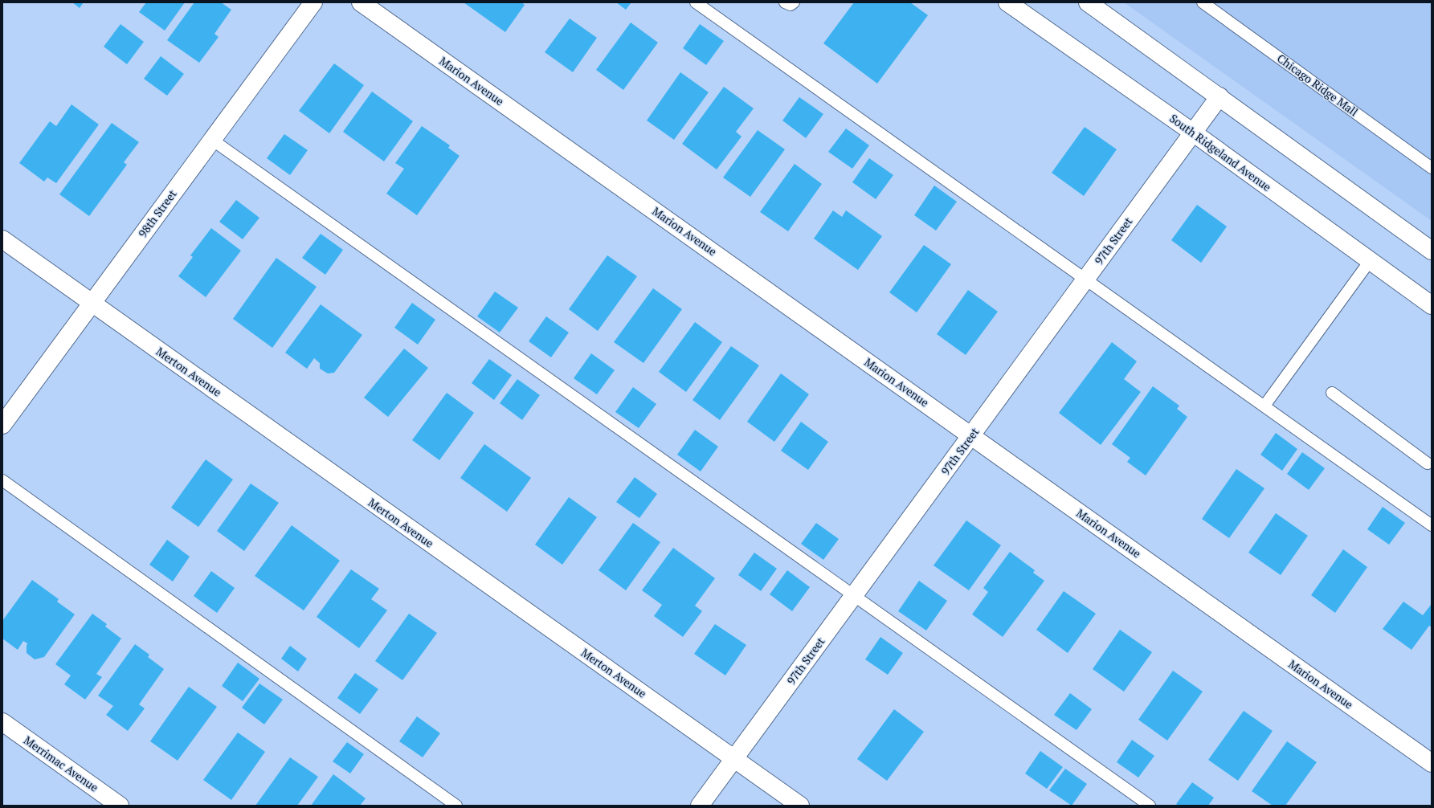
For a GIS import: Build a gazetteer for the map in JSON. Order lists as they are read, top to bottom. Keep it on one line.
{"streets":{"street":["Marion Avenue","South Ridgeland Avenue","98th Street","97th Street","Merton Avenue","Merrimac Avenue"],"lane":["Chicago Ridge Mall"]},"crossings":[["Marion Avenue","97th Street"],["South Ridgeland Avenue","97th Street"],["98th Street","Merton Avenue"],["97th Street","Merton Avenue"]]}
